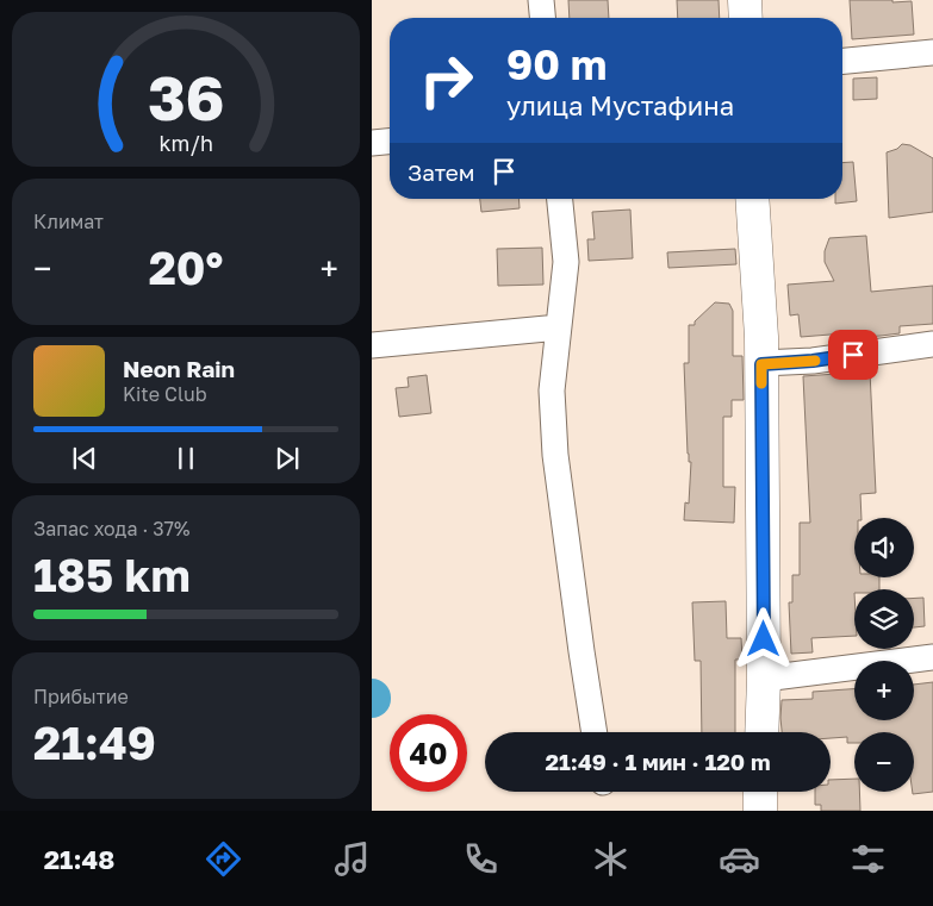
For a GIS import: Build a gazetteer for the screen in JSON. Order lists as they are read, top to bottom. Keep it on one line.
{"page":{"turn":["90 m","улица Мустафина"],"then":"Затем","tile":["Климат",["Запас хода · 37%","185 km"],["Прибытие","21:49"]],"heat":["−","20°","+"],"song":["Neon Rain","Kite Club"],"map_buttons":["+","−"],"limit":"40","trip":"21:49 · 1 мин · 120 m","tabs":"21:48","gauge":["36","km/h"]}}
